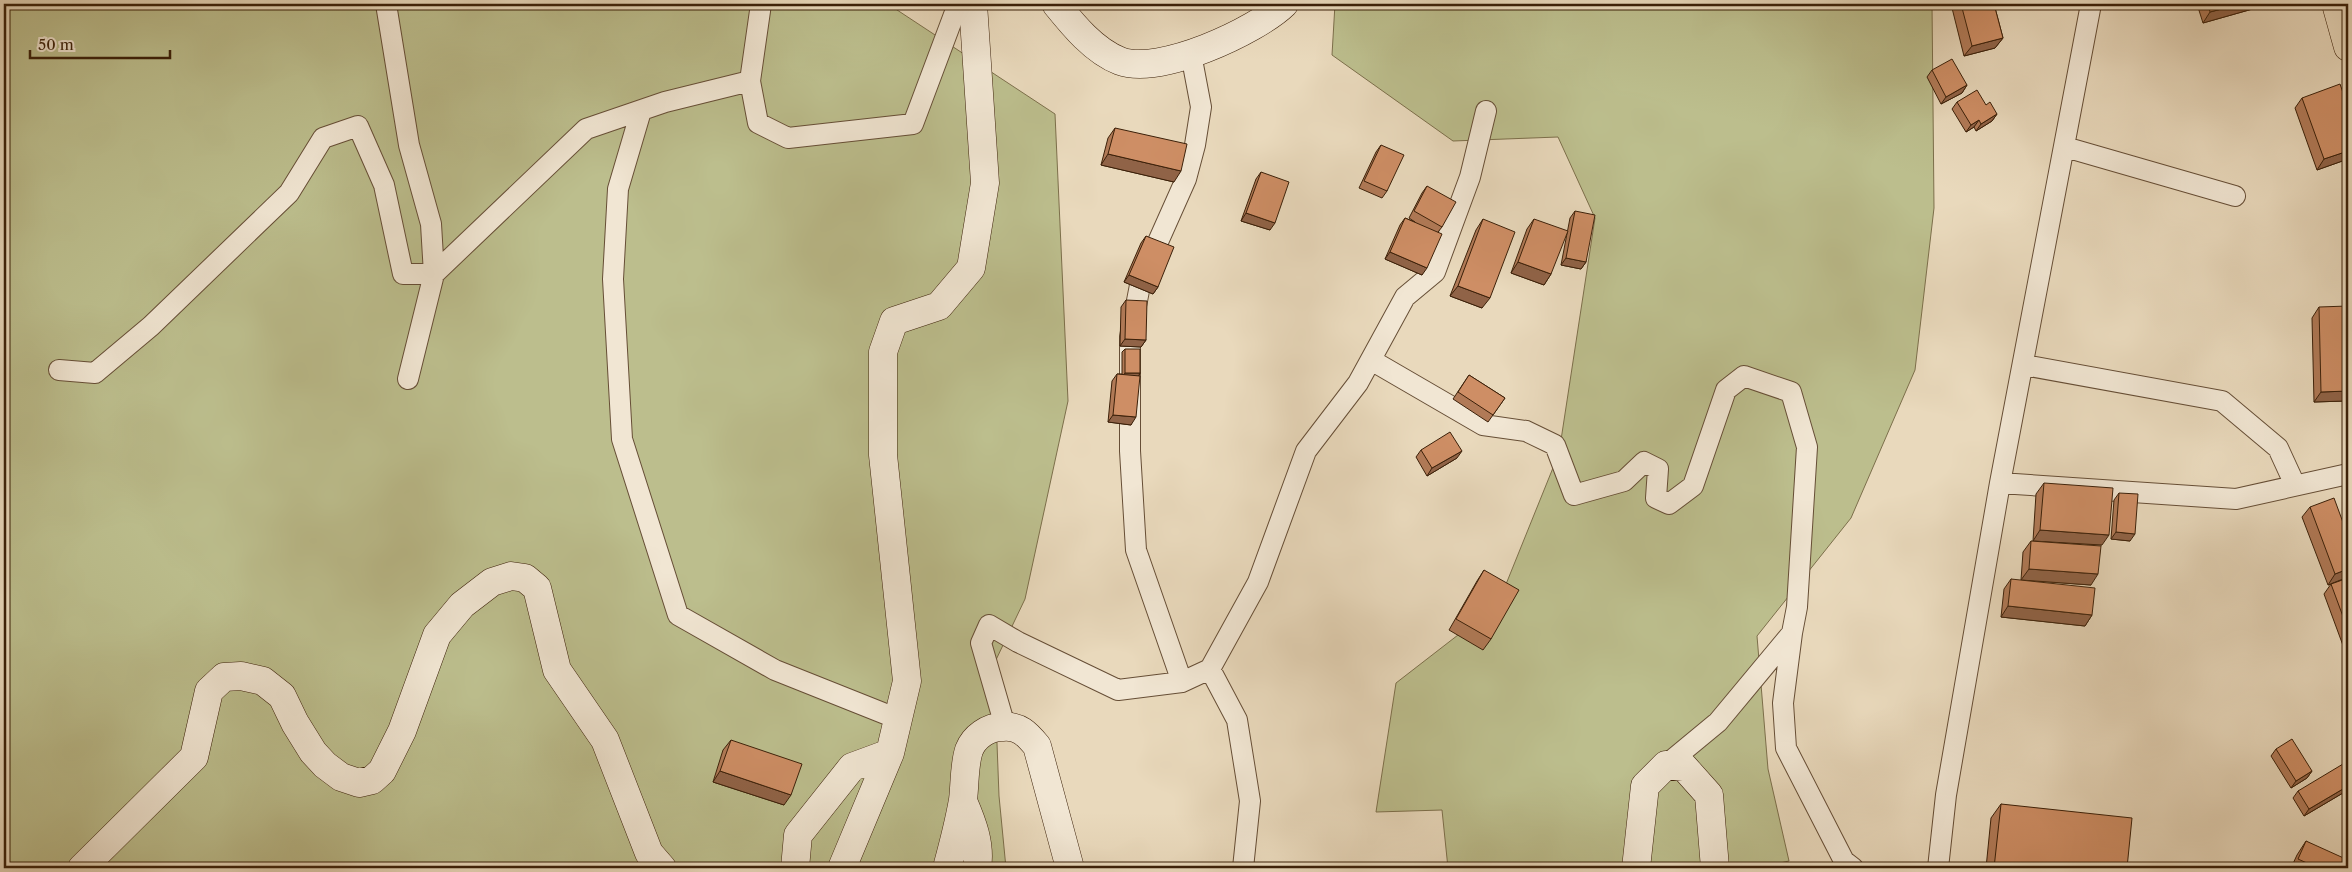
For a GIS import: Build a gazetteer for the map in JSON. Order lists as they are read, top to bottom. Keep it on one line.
{"scale_bar":"50 m"}
